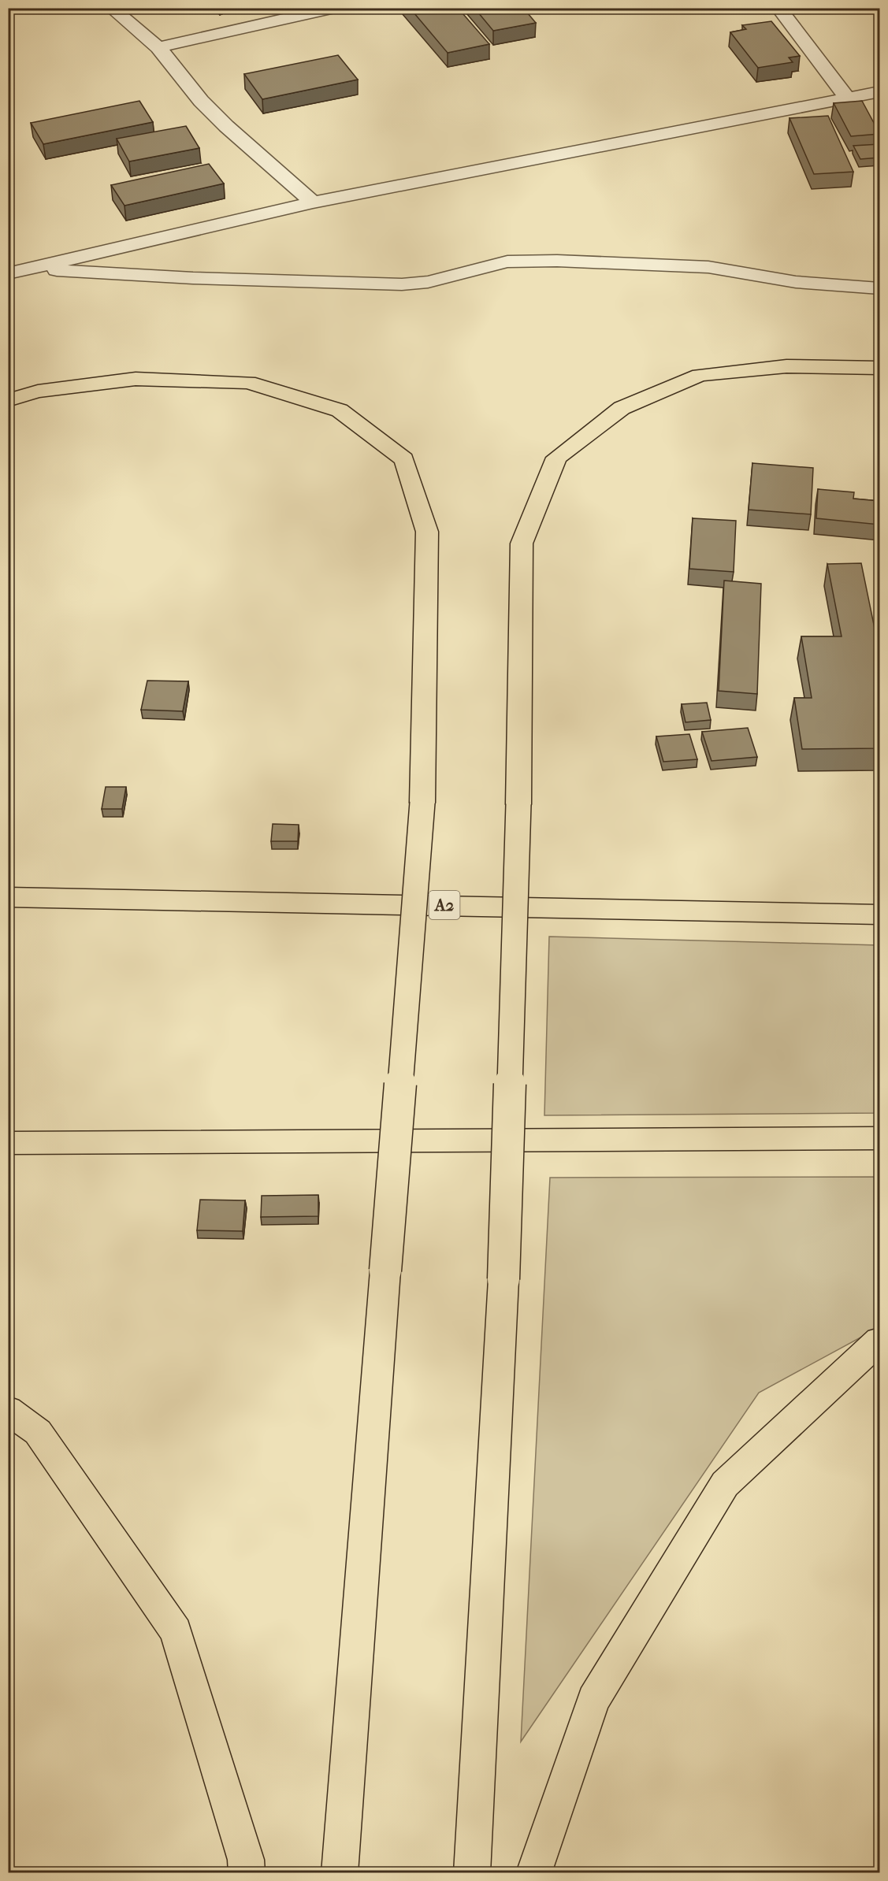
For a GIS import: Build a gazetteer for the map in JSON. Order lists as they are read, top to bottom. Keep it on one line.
{"streets":{"highway":["A2"]}}
